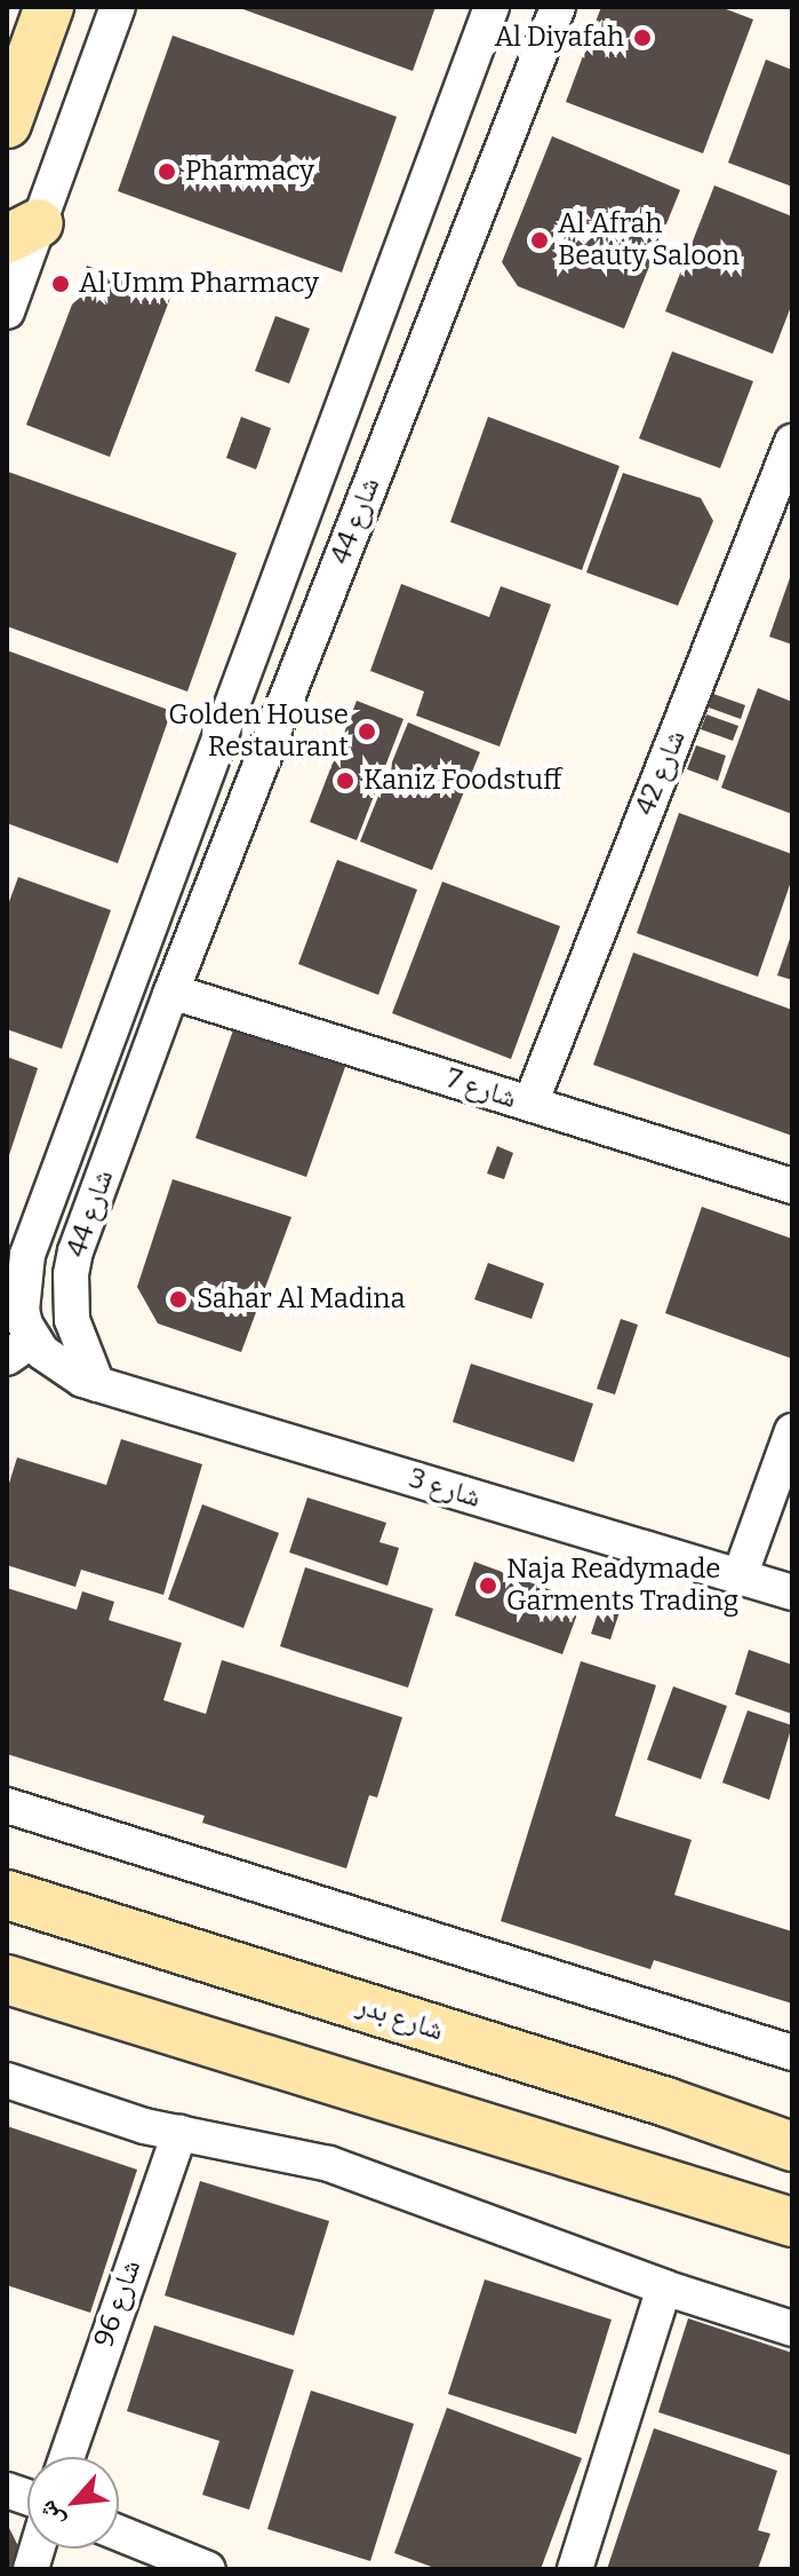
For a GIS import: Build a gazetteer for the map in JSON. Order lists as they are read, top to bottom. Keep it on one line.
{"streets":{"main road":["شارع بدر"],"street":["شارع 44","شارع 42","شارع 7","شارع 3","شارع 96"]},"crossings":[["شارع 44","شارع 7"],["شارع 44","شارع 3"],["شارع 42","شارع 7"]],"places":["Al Diyafah","Pharmacy","Al Afrah Beauty Saloon","Al Umm Pharmacy","Golden House Restaurant","Kaniz Foodstuff","Sahar Al Madina","Naja Readymade Garments Trading"],"north":"bottom left"}
